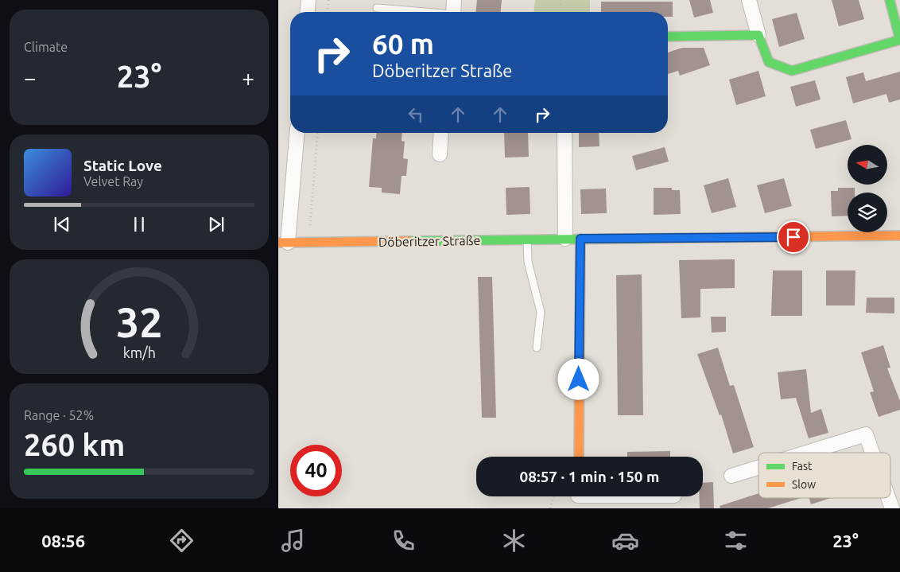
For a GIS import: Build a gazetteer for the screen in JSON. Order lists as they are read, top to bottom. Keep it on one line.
{"streets":{"street":["Döberitzer Straße"]},"legend":["Fast","Slow"],"north":"left","page":{"tile":["Climate",["Range · 52%","260 km"]],"turn":["60 m","Döberitzer Straße"],"heat":["−","23°","+"],"song":["Static Love","Velvet Ray"],"limit":"40","trip":"08:57 · 1 min · 150 m","tabs":["08:56","23°"],"gauge":["32","km/h"]}}
